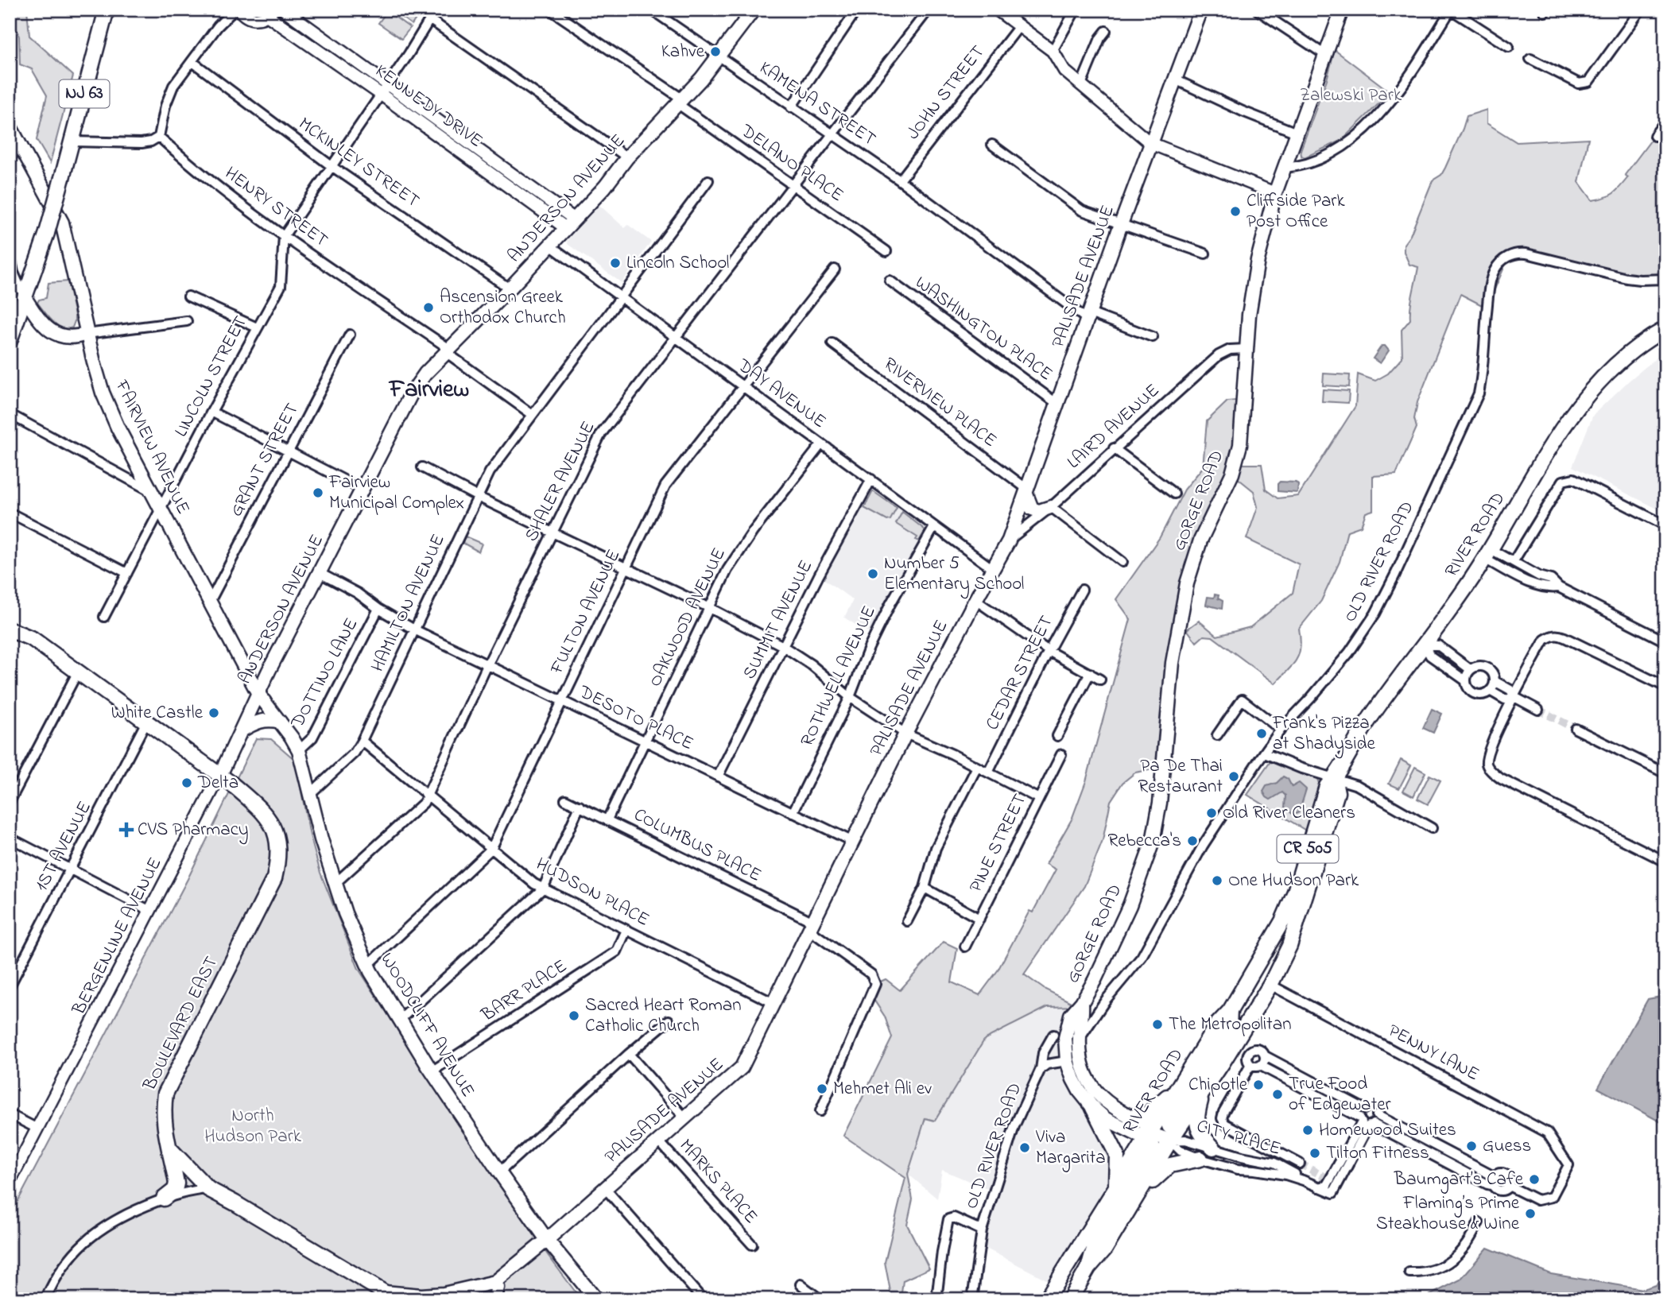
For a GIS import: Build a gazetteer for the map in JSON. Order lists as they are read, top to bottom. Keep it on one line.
{"streets":{"main road":["NJ 63","ANDERSON AVENUE","PALISADE AVENUE","FAIRVIEW AVENUE","GORGE ROAD","RIVER ROAD","CR 505","BERGENLINE AVENUE","BOULEVARD EAST","WOODCLIFF AVENUE"],"street":["JOHN STREET","KAMENA STREET","KENNEDY DRIVE","MCKINLEY STREET","DELANO PLACE","HENRY STREET","WASHINGTON PLACE","LINCOLN STREET","DAY AVENUE","RIVERVIEW PLACE","LAIRD AVENUE","GRANT STREET","SHALER AVENUE","OLD RIVER ROAD","HAMILTON AVENUE","FULTON AVENUE","OAKWOOD AVENUE","SUMMIT AVENUE","DOTTINO LANE","CEDAR STREET","ROTHWELL AVENUE","DESOTO PLACE","PINE STREET","COLUMBUS PLACE","1ST AVENUE","HUDSON PLACE","BARR PLACE","PENNY LANE","CITY PLACE","MARKS PLACE"]},"crossings":[["JOHN STREET","KAMENA STREET"],["KAMENA STREET","ANDERSON AVENUE"],["KAMENA STREET","PALISADE AVENUE"],["KAMENA STREET","SHALER AVENUE"],["KENNEDY DRIVE","ANDERSON AVENUE"],["MCKINLEY STREET","ANDERSON AVENUE"],["DELANO PLACE","ANDERSON AVENUE"],["DELANO PLACE","SHALER AVENUE"],["ANDERSON AVENUE","HENRY STREET"],["ANDERSON AVENUE","DAY AVENUE"],["ANDERSON AVENUE","FAIRVIEW AVENUE"],["ANDERSON AVENUE","DESOTO PLACE"],["ANDERSON AVENUE","BERGENLINE AVENUE"],["HENRY STREET","LINCOLN STREET"],["HENRY STREET","HAMILTON AVENUE"],["PALISADE AVENUE","WASHINGTON PLACE"],["PALISADE AVENUE","DAY AVENUE"],["PALISADE AVENUE","RIVERVIEW PLACE"],["PALISADE AVENUE","LAIRD AVENUE"],["PALISADE AVENUE","DESOTO PLACE"],["PALISADE AVENUE","COLUMBUS PLACE"],["PALISADE AVENUE","HUDSON PLACE"],["PALISADE AVENUE","WOODCLIFF AVENUE"],["PALISADE AVENUE","MARKS PLACE"],["LINCOLN STREET","FAIRVIEW AVENUE"],["DAY AVENUE","SHALER AVENUE"],["DAY AVENUE","HAMILTON AVENUE"],["DAY AVENUE","FULTON AVENUE"],["DAY AVENUE","OAKWOOD AVENUE"],["DAY AVENUE","SUMMIT AVENUE"],["DAY AVENUE","ROTHWELL AVENUE"],["LAIRD AVENUE","GORGE ROAD"],["FAIRVIEW AVENUE","GRANT STREET"],["FAIRVIEW AVENUE","BERGENLINE AVENUE"],["FAIRVIEW AVENUE","WOODCLIFF AVENUE"],["SHALER AVENUE","DESOTO PLACE"],["SHALER AVENUE","HUDSON PLACE"],["SHALER AVENUE","WOODCLIFF AVENUE"],["GORGE ROAD","RIVER ROAD"],["GORGE ROAD","OLD RIVER ROAD"],["GORGE ROAD","CITY PLACE"],["RIVER ROAD","PENNY LANE"],["RIVER ROAD","CITY PLACE"],["HAMILTON AVENUE","DESOTO PLACE"],["HAMILTON AVENUE","HUDSON PLACE"],["HAMILTON AVENUE","WOODCLIFF AVENUE"],["FULTON AVENUE","DESOTO PLACE"],["FULTON AVENUE","HUDSON PLACE"],["FULTON AVENUE","WOODCLIFF AVENUE"],["OAKWOOD AVENUE","DESOTO PLACE"],["OAKWOOD AVENUE","COLUMBUS PLACE"],["SUMMIT AVENUE","DESOTO PLACE"],["DOTTINO LANE","DESOTO PLACE"],["DOTTINO LANE","WOODCLIFF AVENUE"],["ROTHWELL AVENUE","DESOTO PLACE"],["1ST AVENUE","BOULEVARD EAST"],["HUDSON PLACE","BARR PLACE"],["BERGENLINE AVENUE","BOULEVARD EAST"],["BARR PLACE","WOODCLIFF AVENUE"]],"districts":["Fairview"],"parks":["Zalewski Park","North Hudson Park"],"places":{"other":["Kahve","Cliffside Park Post Office","Lincoln School","Ascension Greek Orthodox Church","Fairview Municipal Complex","Number 5 Elementary School","White Castle","Frank's Pizza at Shadyside","Pa De Thai Restaurant","Delta","Old River Cleaners","Rebecca's","One Hudson Park","Sacred Heart Roman Catholic Church","The Metropolitan","Chipotle","Mehmet Ali ev","True Food of Edgewater","Homewood Suites","Guess","Viva Margarita","Tilton Fitness","Baumgart’s Cafe","Flaming’s Prime Steakhouse & Wine"],"health":["CVS Pharmacy"]}}
